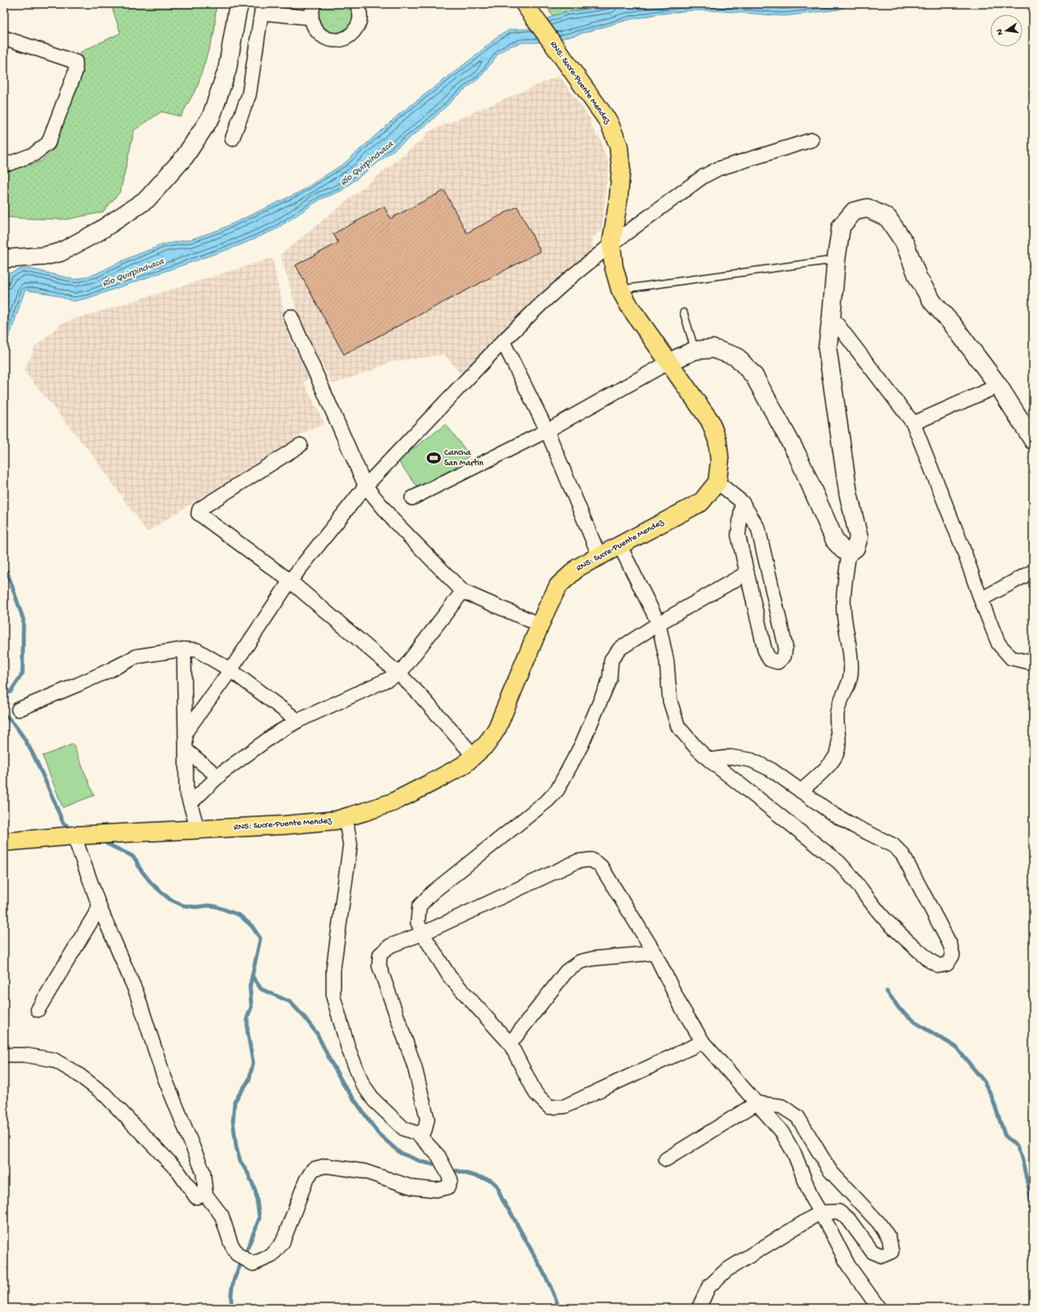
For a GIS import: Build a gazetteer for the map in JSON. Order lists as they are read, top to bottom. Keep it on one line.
{"streets":{"highway":["RN5: Sucre-Puente Mendez"]},"water":["Río Quirpinchaca"],"places":{"sports":["Cancha San Martin"]},"north":"left"}
